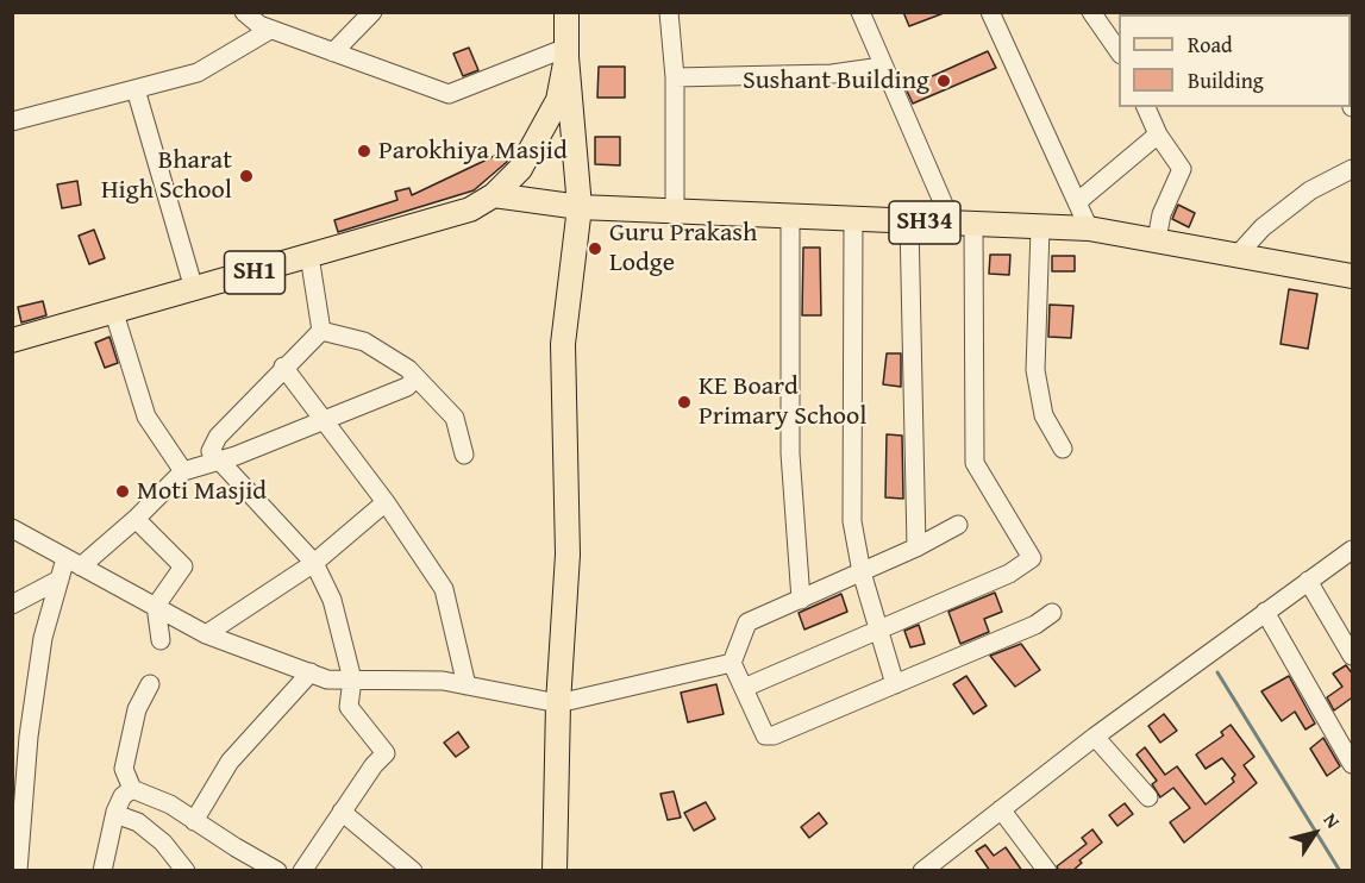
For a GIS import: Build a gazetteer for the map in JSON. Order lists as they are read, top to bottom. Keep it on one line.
{"streets":{"main road":["SH34","SH1"]},"crossings":[["SH34","SH1"]],"places":["Sushant Building","Parokhiya Masjid","Bharat High School","Guru Prakash Lodge","KE Board Primary School","Moti Masjid"],"legend":["Road","Building"],"north":"top right"}
